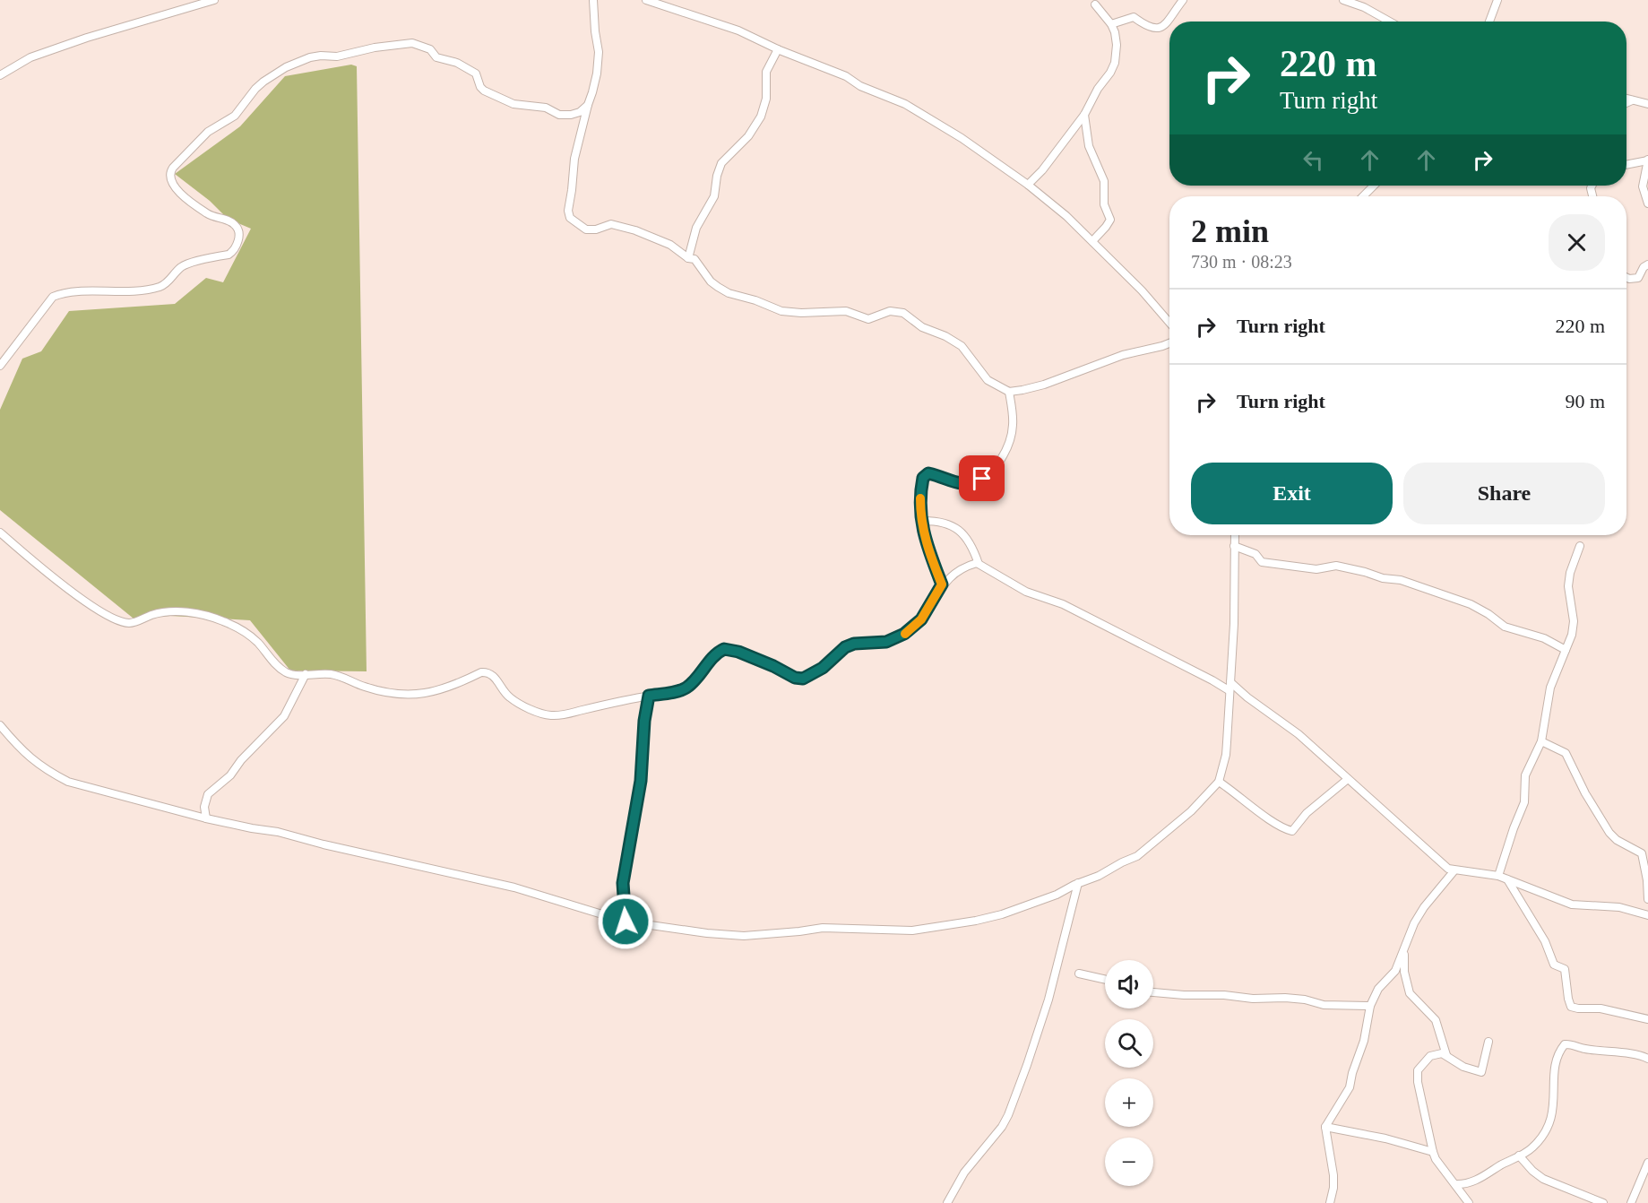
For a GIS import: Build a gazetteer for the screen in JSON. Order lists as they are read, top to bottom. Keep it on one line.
{"page":{"turn":["220 m","Turn right"],"heading":["2 min","730 m · 08:23"],"list":[{"name":"Turn right","value":"220 m"},{"name":"Turn right","value":"90 m"}],"buttons":["Exit","Share"],"map_buttons":["+","−"]}}
